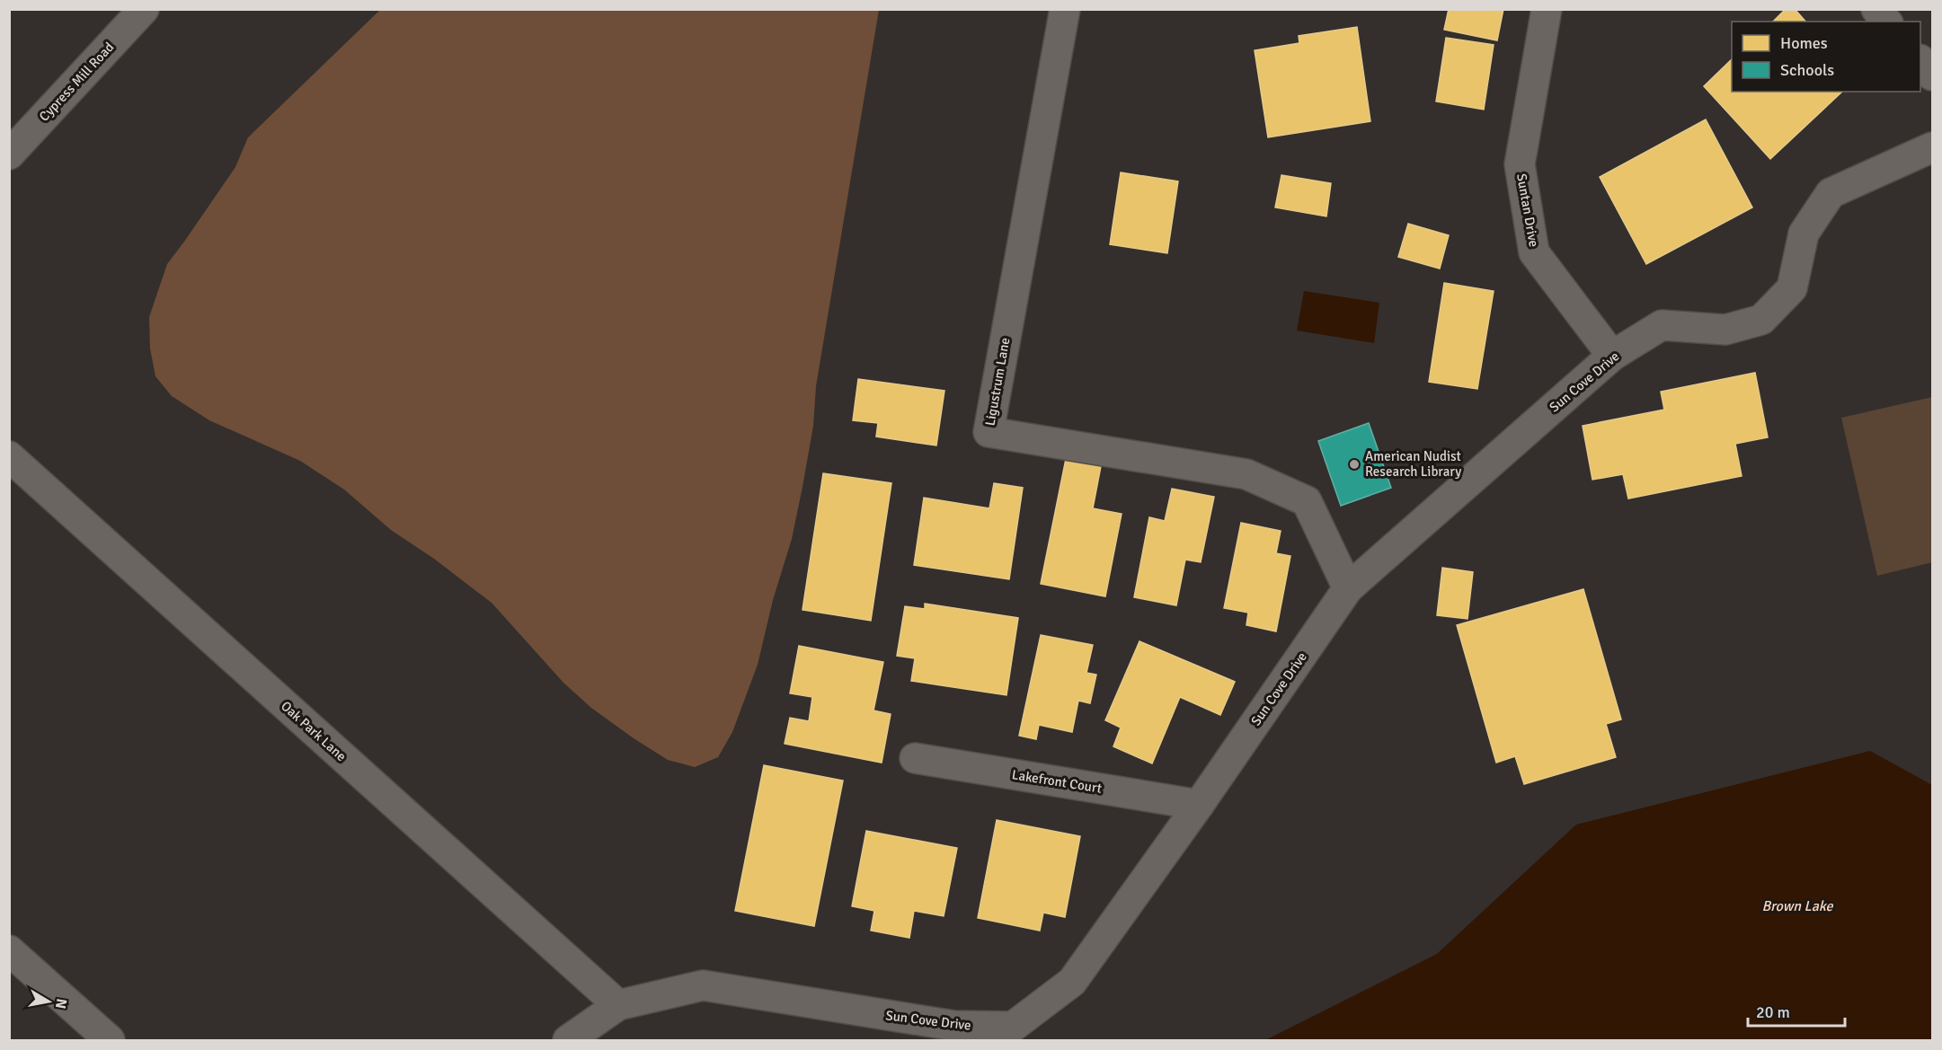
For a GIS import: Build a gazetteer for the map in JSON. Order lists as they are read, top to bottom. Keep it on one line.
{"streets":{"street":["Cypress Mill Road","Suntan Drive","Ligustrum Lane","Sun Cove Drive","Oak Park Lane","Lakefront Court"]},"crossings":[["Suntan Drive","Sun Cove Drive"],["Ligustrum Lane","Sun Cove Drive"],["Sun Cove Drive","Oak Park Lane"],["Sun Cove Drive","Lakefront Court"]],"water":["Brown Lake"],"places":["American Nudist Research Library"],"legend":["Homes","Schools"],"scale_bar":"20 m","north":"right"}
